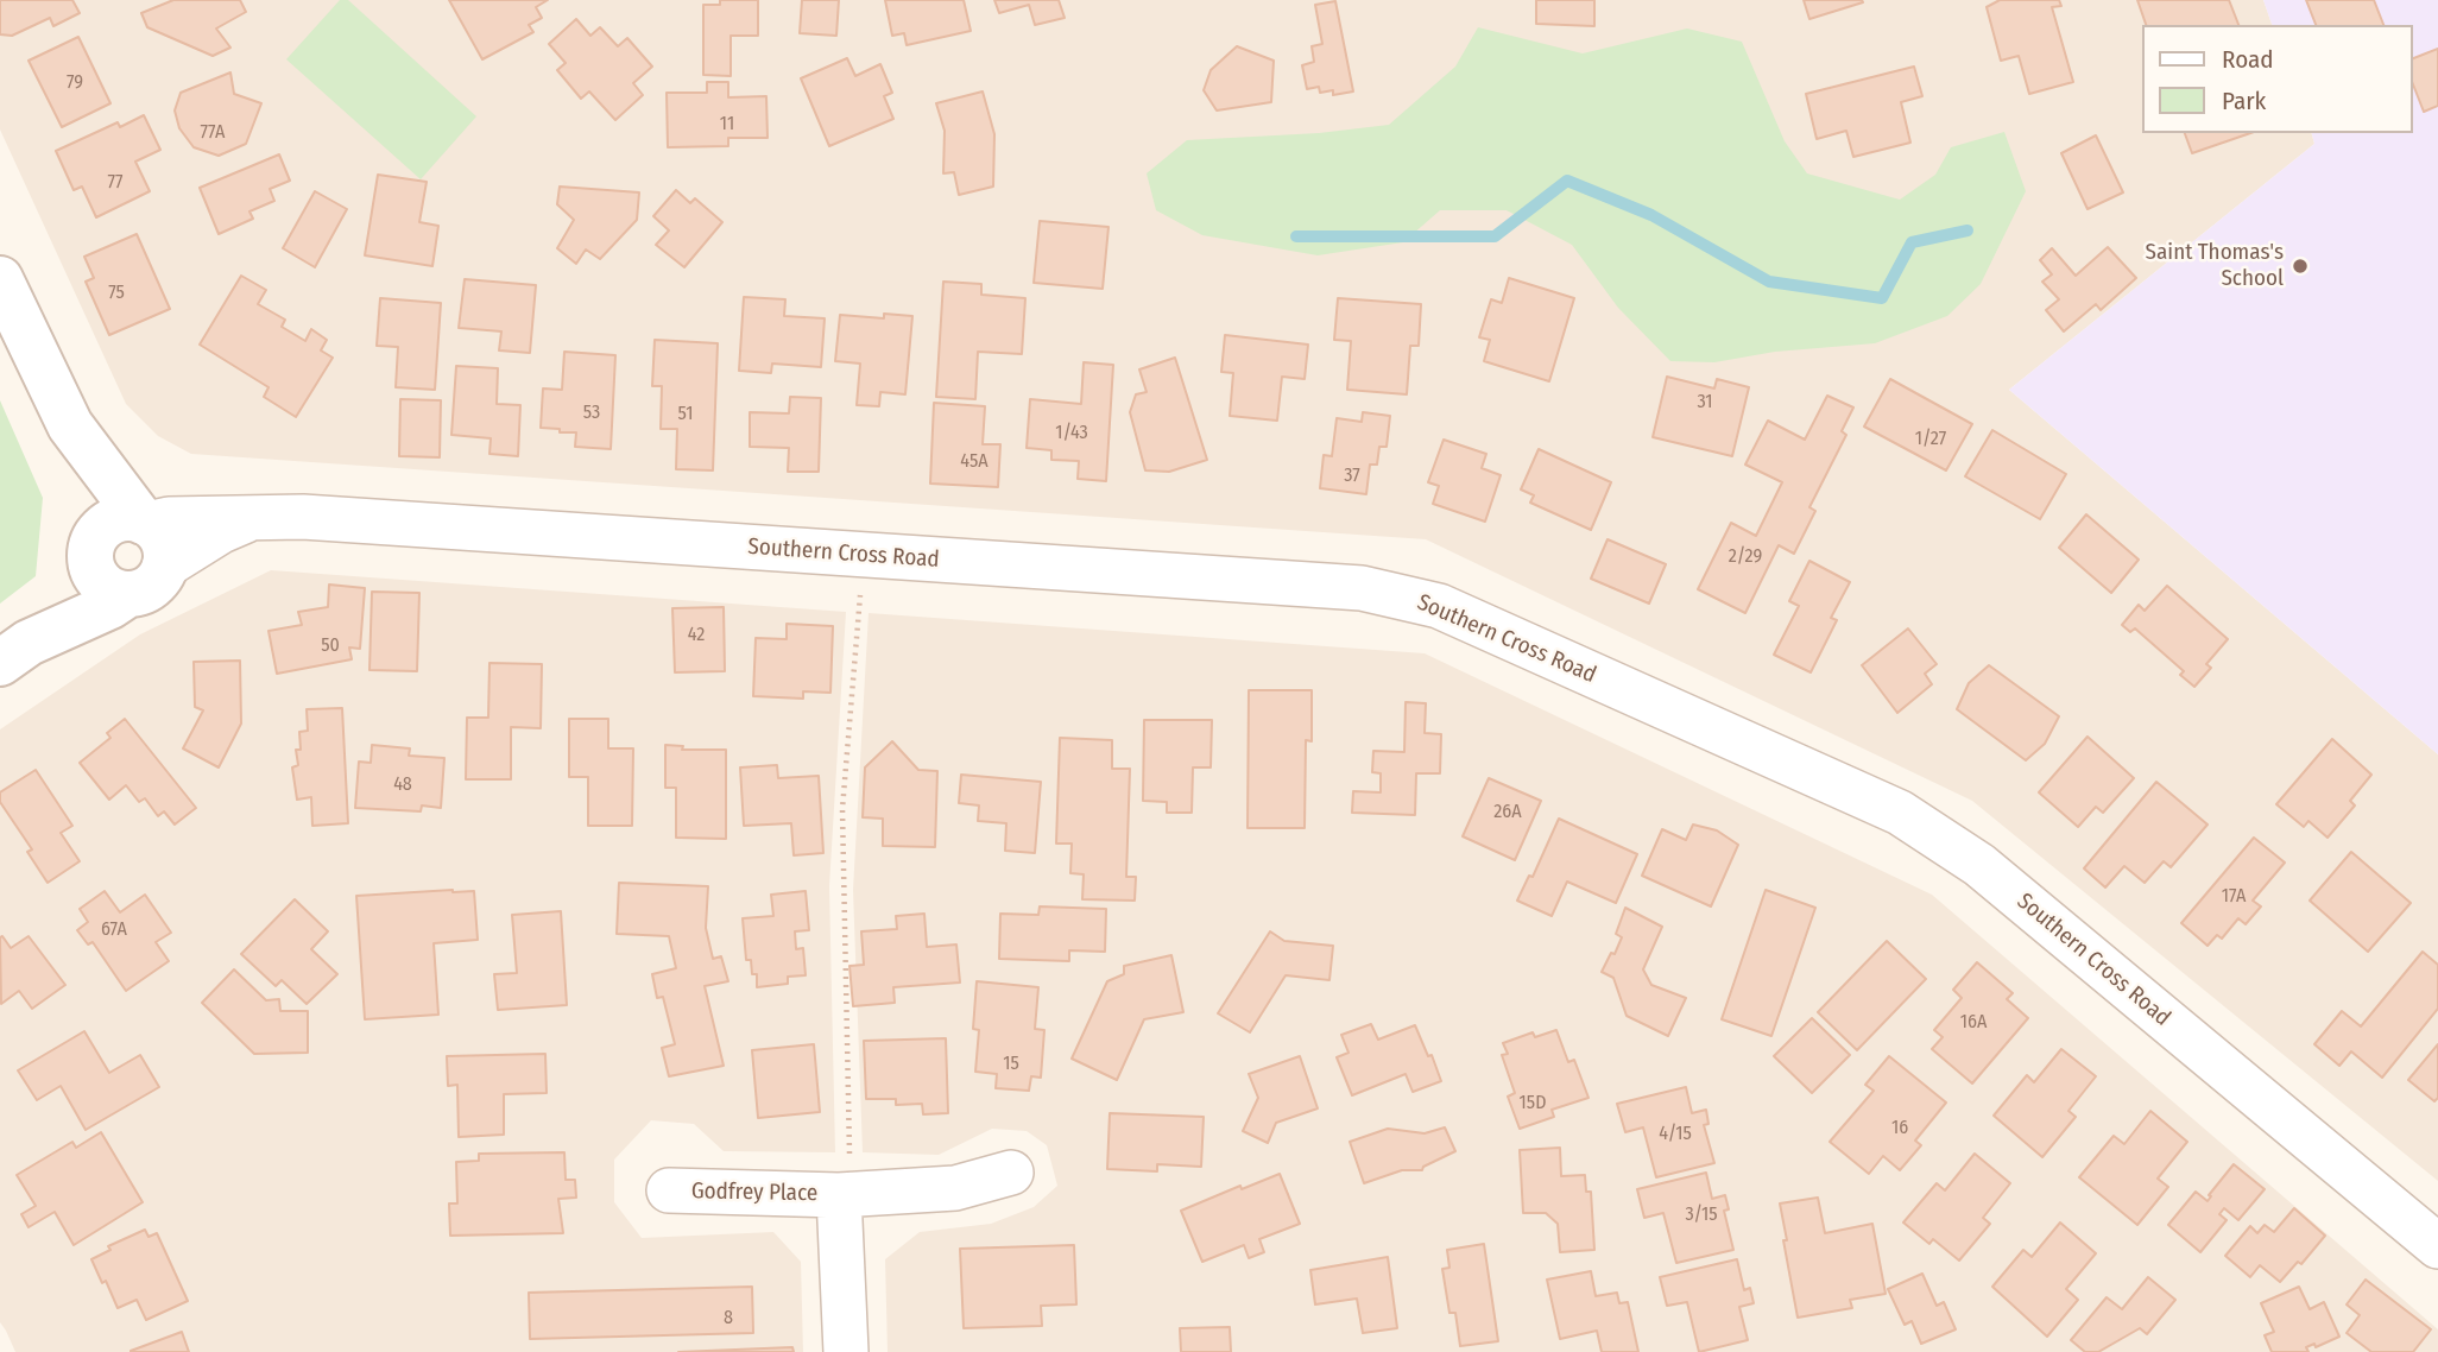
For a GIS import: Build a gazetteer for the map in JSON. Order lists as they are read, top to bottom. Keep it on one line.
{"streets":{"street":["Southern Cross Road","Godfrey Place"]},"places":["Saint Thomas's School"],"house_numbers":["79","11","77A","77","75","31","53","51","1/43","1/27","45A","37","2/29","42","50","48","26A","17A","67A","16A","15","15D","16","4/15","3/15","8"],"legend":["Road","Park"]}
